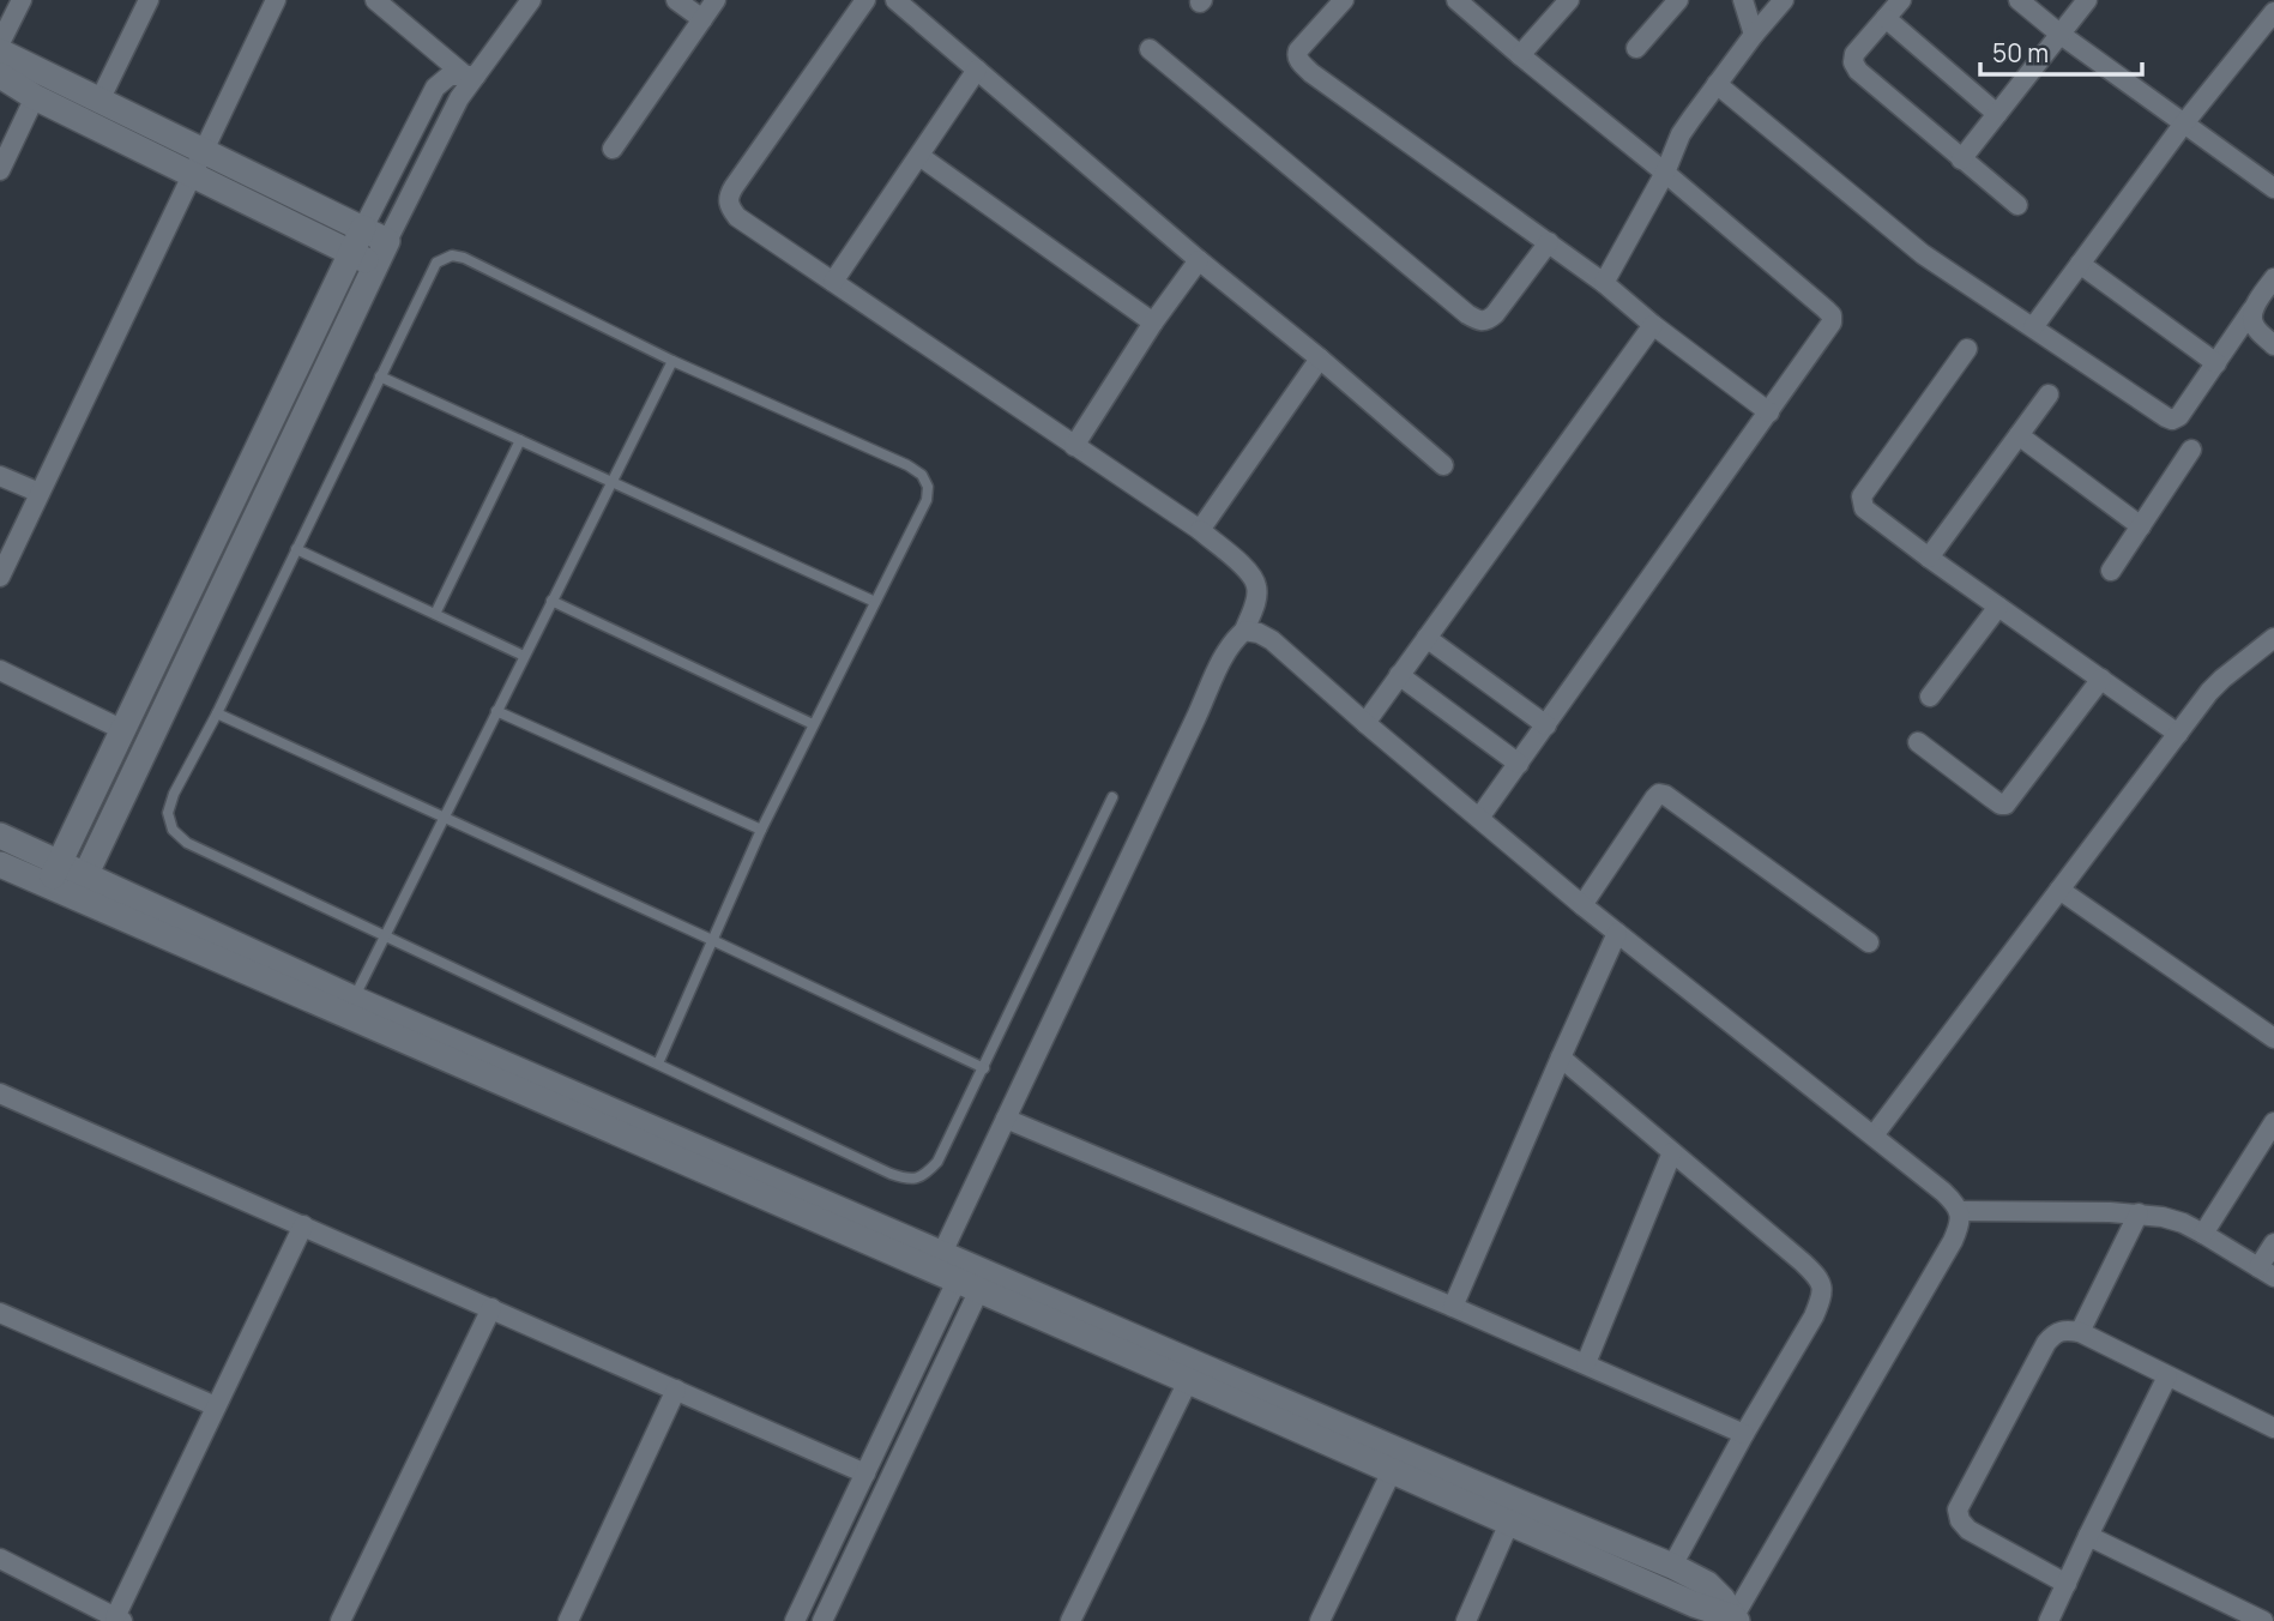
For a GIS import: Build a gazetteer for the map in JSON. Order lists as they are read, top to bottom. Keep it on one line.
{"scale_bar":"50 m"}
